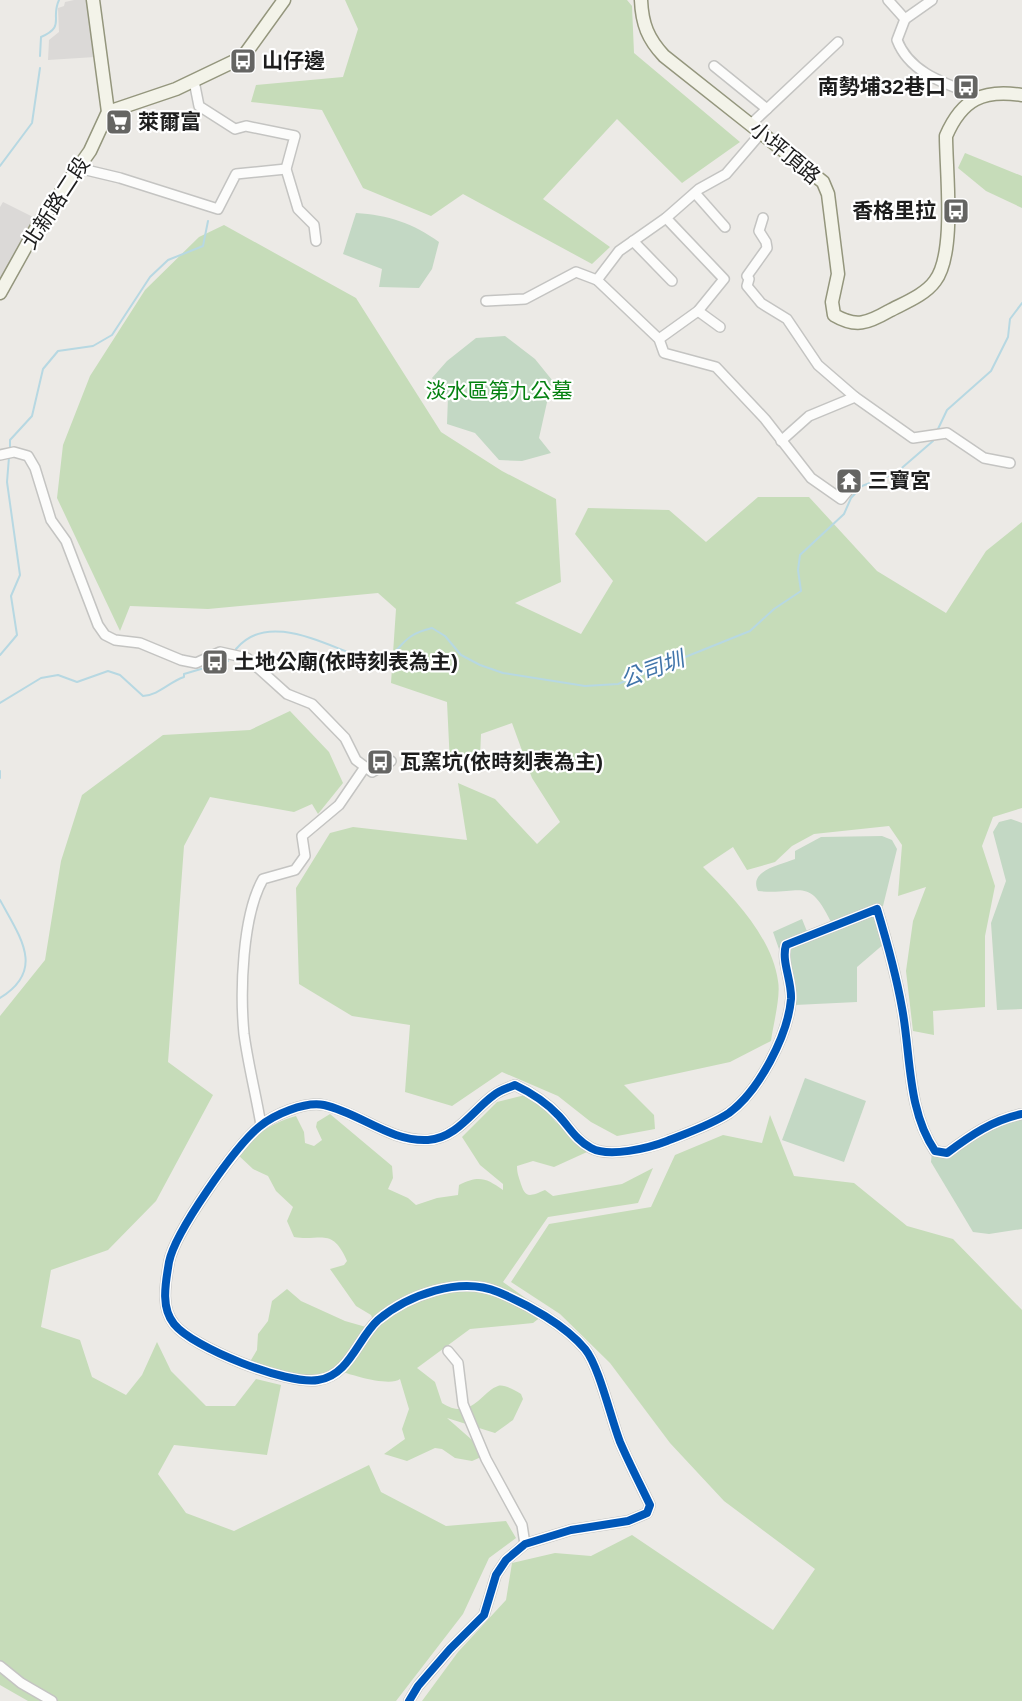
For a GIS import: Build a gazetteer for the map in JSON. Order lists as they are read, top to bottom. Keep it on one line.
{"streets":{"street":["小坪頂路","北新路二段"]},"water":["公司圳"],"parks":["淡水區第九公墓"],"places":{"bus stop":["山仔邊","南勢埔32巷口","香格里拉","土地公廟(依時刻表為主)","瓦窯坑(依時刻表為主)"],"supermarket":["萊爾富"],"temple":["三寶宮"]}}
